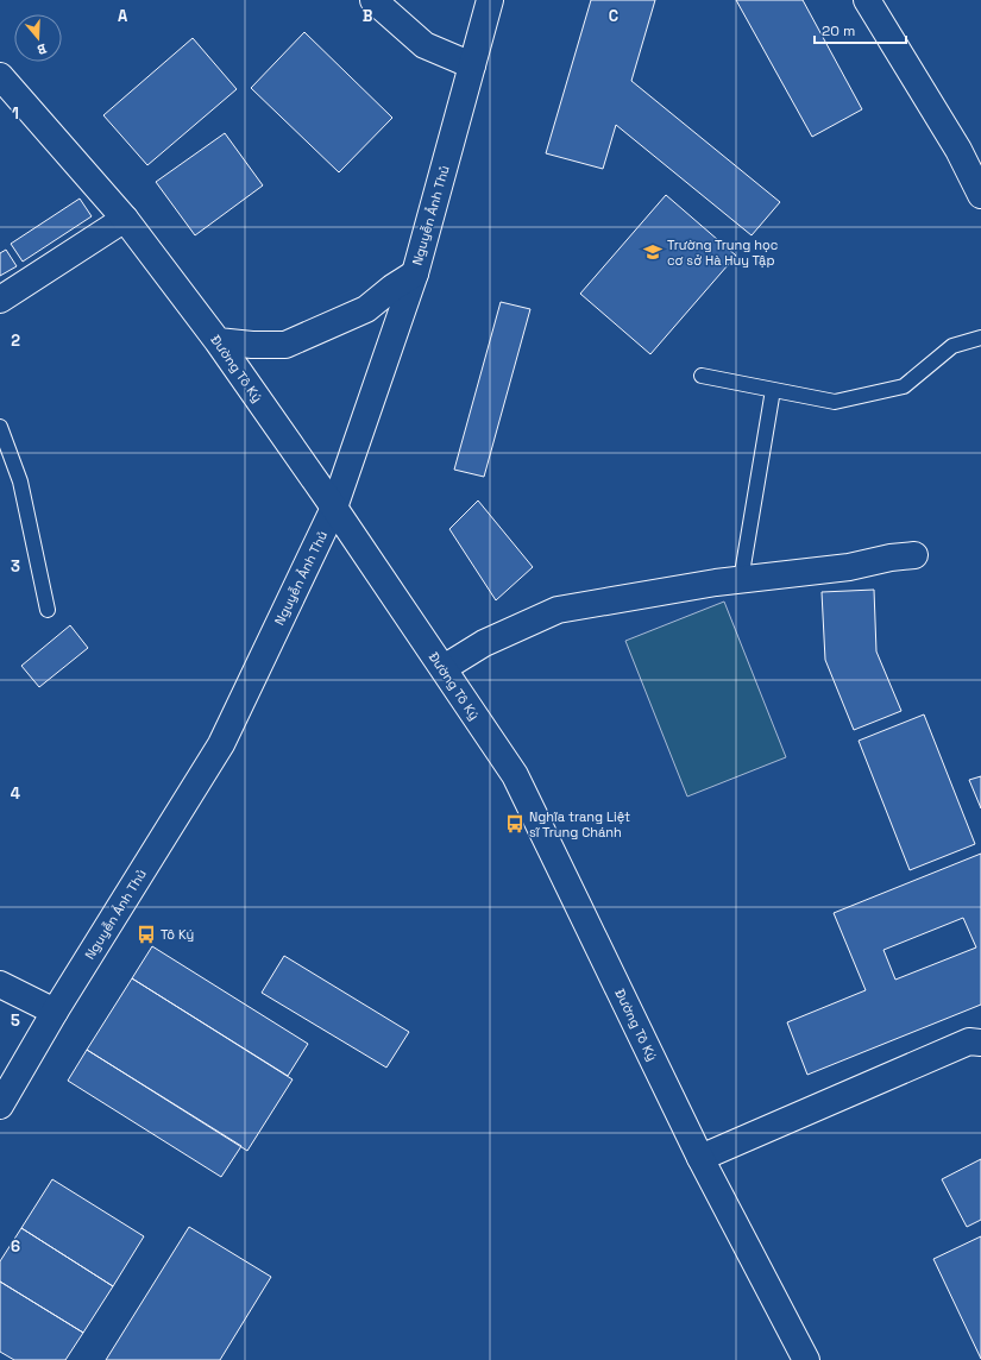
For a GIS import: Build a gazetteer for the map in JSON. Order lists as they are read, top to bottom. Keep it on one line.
{"streets":{"main road":["Nguyễn Ảnh Thủ","Đường Tô Ký"]},"crossings":[["Nguyễn Ảnh Thủ","Đường Tô Ký"]],"places":{"school or university":["Trường Trung học cơ sở Hà Huy Tập"],"bus stop":["Nghĩa trang Liệt sĩ Trung Chánh","Tô Ký"]},"scale_bar":"20 m","north":"bottom","grid":{"columns":["A","B","C"],"rows":["1","2","3","4","5","6"]}}
